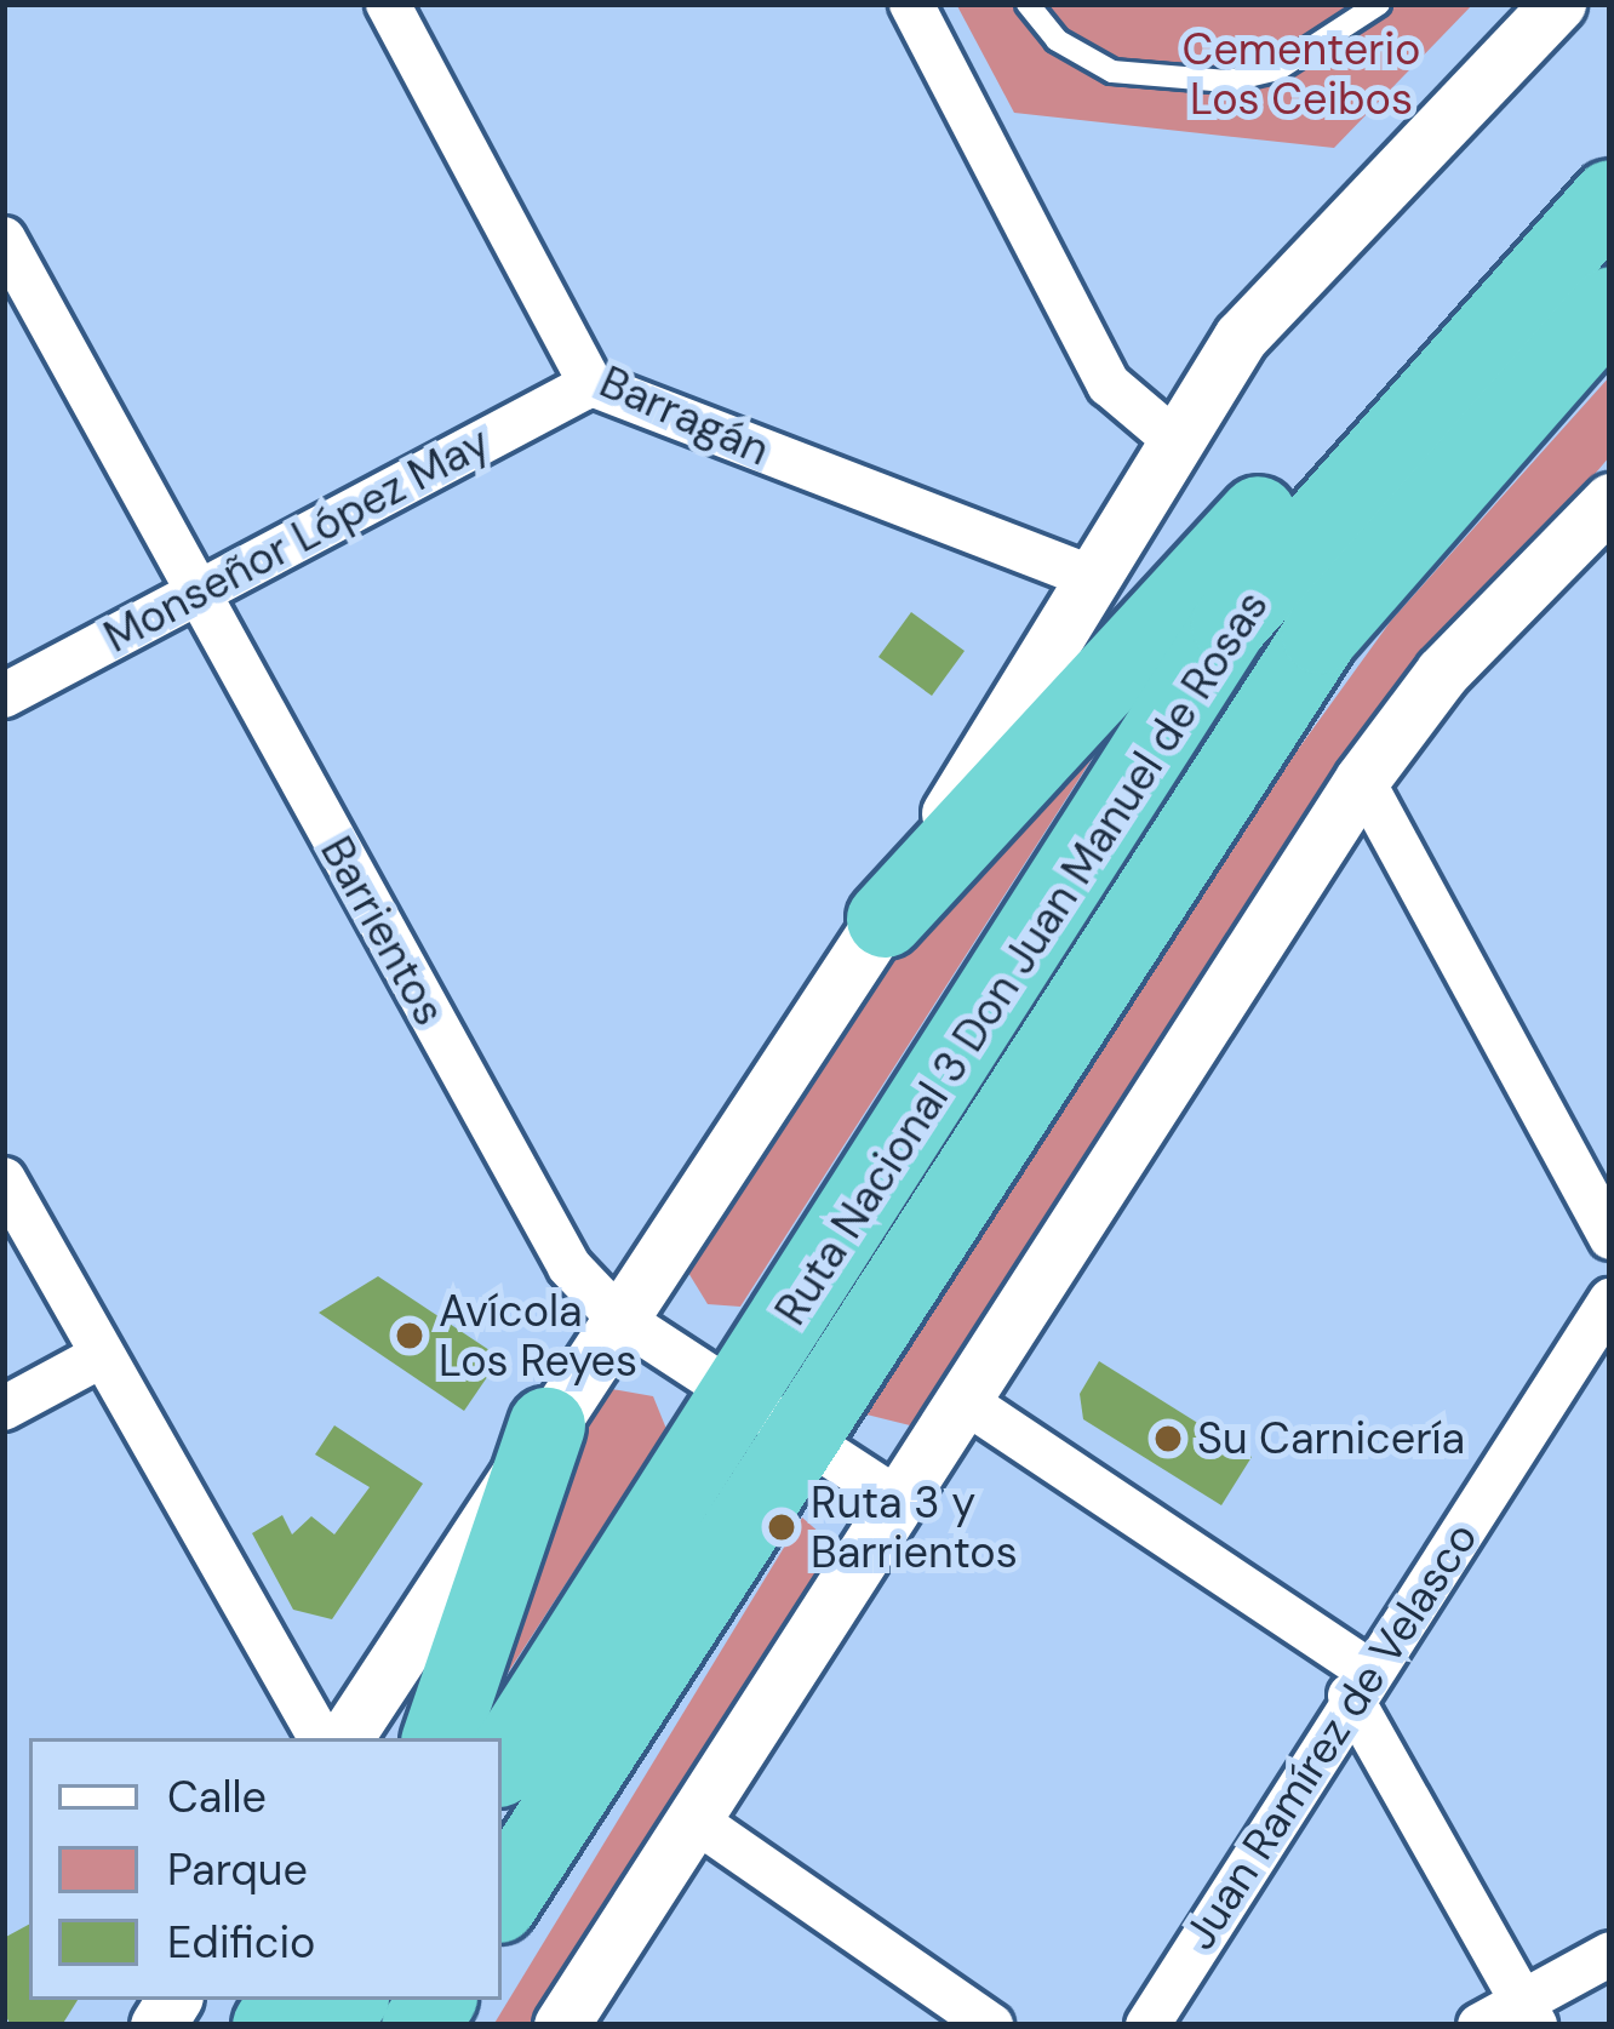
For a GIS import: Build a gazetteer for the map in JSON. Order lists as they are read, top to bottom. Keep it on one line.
{"streets":{"highway":["Ruta Nacional 3 Don Juan Manuel de Rosas"],"street":["Barragán","Monseñor López May","Barrientos","Juan Ramírez de Velasco"]},"crossings":[["Barragán","Monseñor López May"],["Monseñor López May","Barrientos"],["Barrientos","Ruta Nacional 3 Don Juan Manuel de Rosas"]],"parks":["Cementerio Los Ceibos"],"places":["Avícola Los Reyes","Su Carnicería","Ruta 3 y Barrientos"],"legend":["Calle","Parque","Edificio"]}
